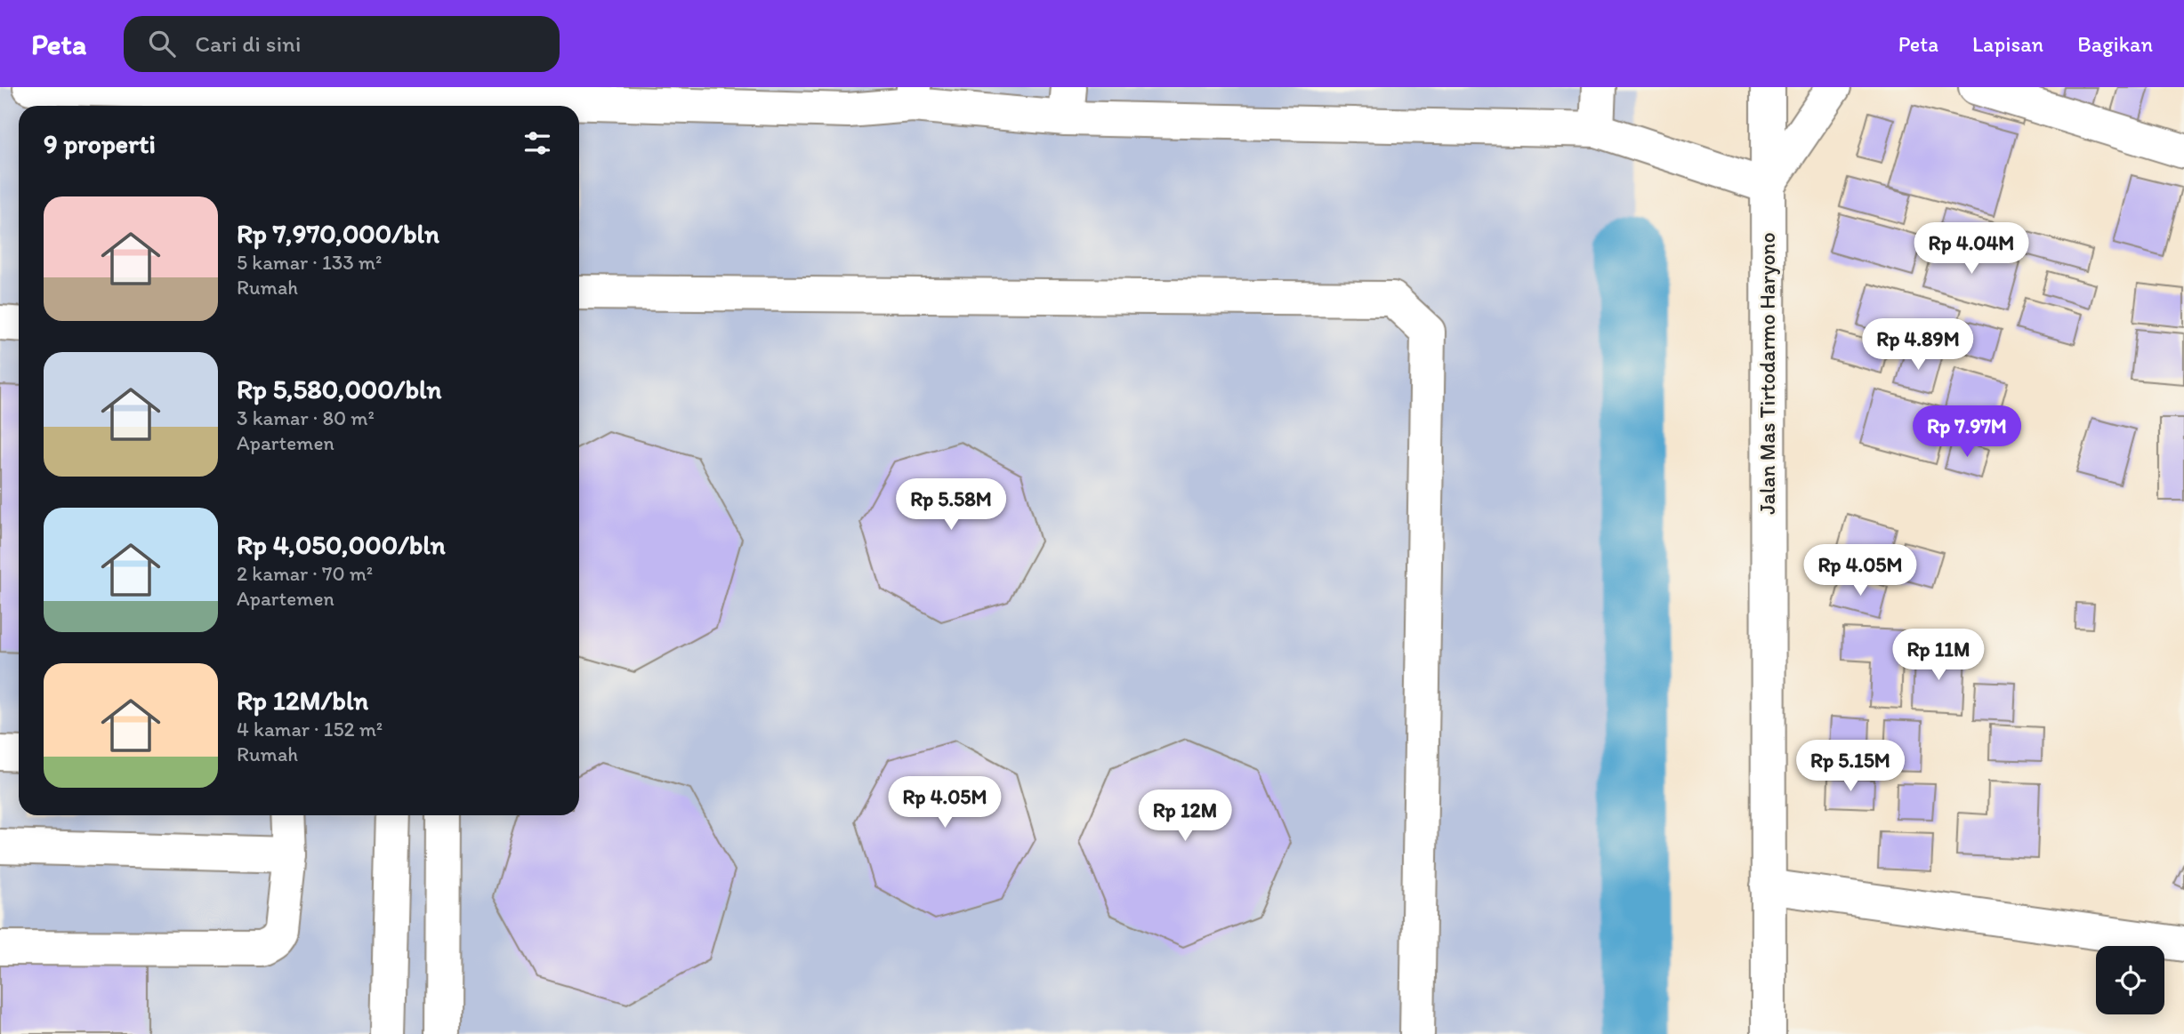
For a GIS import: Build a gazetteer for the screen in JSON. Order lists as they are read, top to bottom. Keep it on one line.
{"streets":{"street":["Jalan Mas Tirtodarmo Haryono"]},"page":{"header":"Peta","search":"Cari di sini","nav":["Peta","Lapisan","Bagikan"],"heading":"9 properti","list":[{"name":"Rp 7,970,000/bln","note":"5 kamar · 133 m² · Rumah"},{"name":"Rp 5,580,000/bln","note":"3 kamar · 80 m² · Apartemen"},{"name":"Rp 4,050,000/bln","note":"2 kamar · 70 m² · Apartemen"},{"name":"Rp 12M/bln","note":"4 kamar · 152 m² · Rumah"}],"price":["Rp 4.04M","Rp 4.89M","Rp 7.97M","Rp 5.58M","Rp 4.05M","Rp 11M","Rp 5.15M","Rp 4.05M","Rp 12M"]}}
